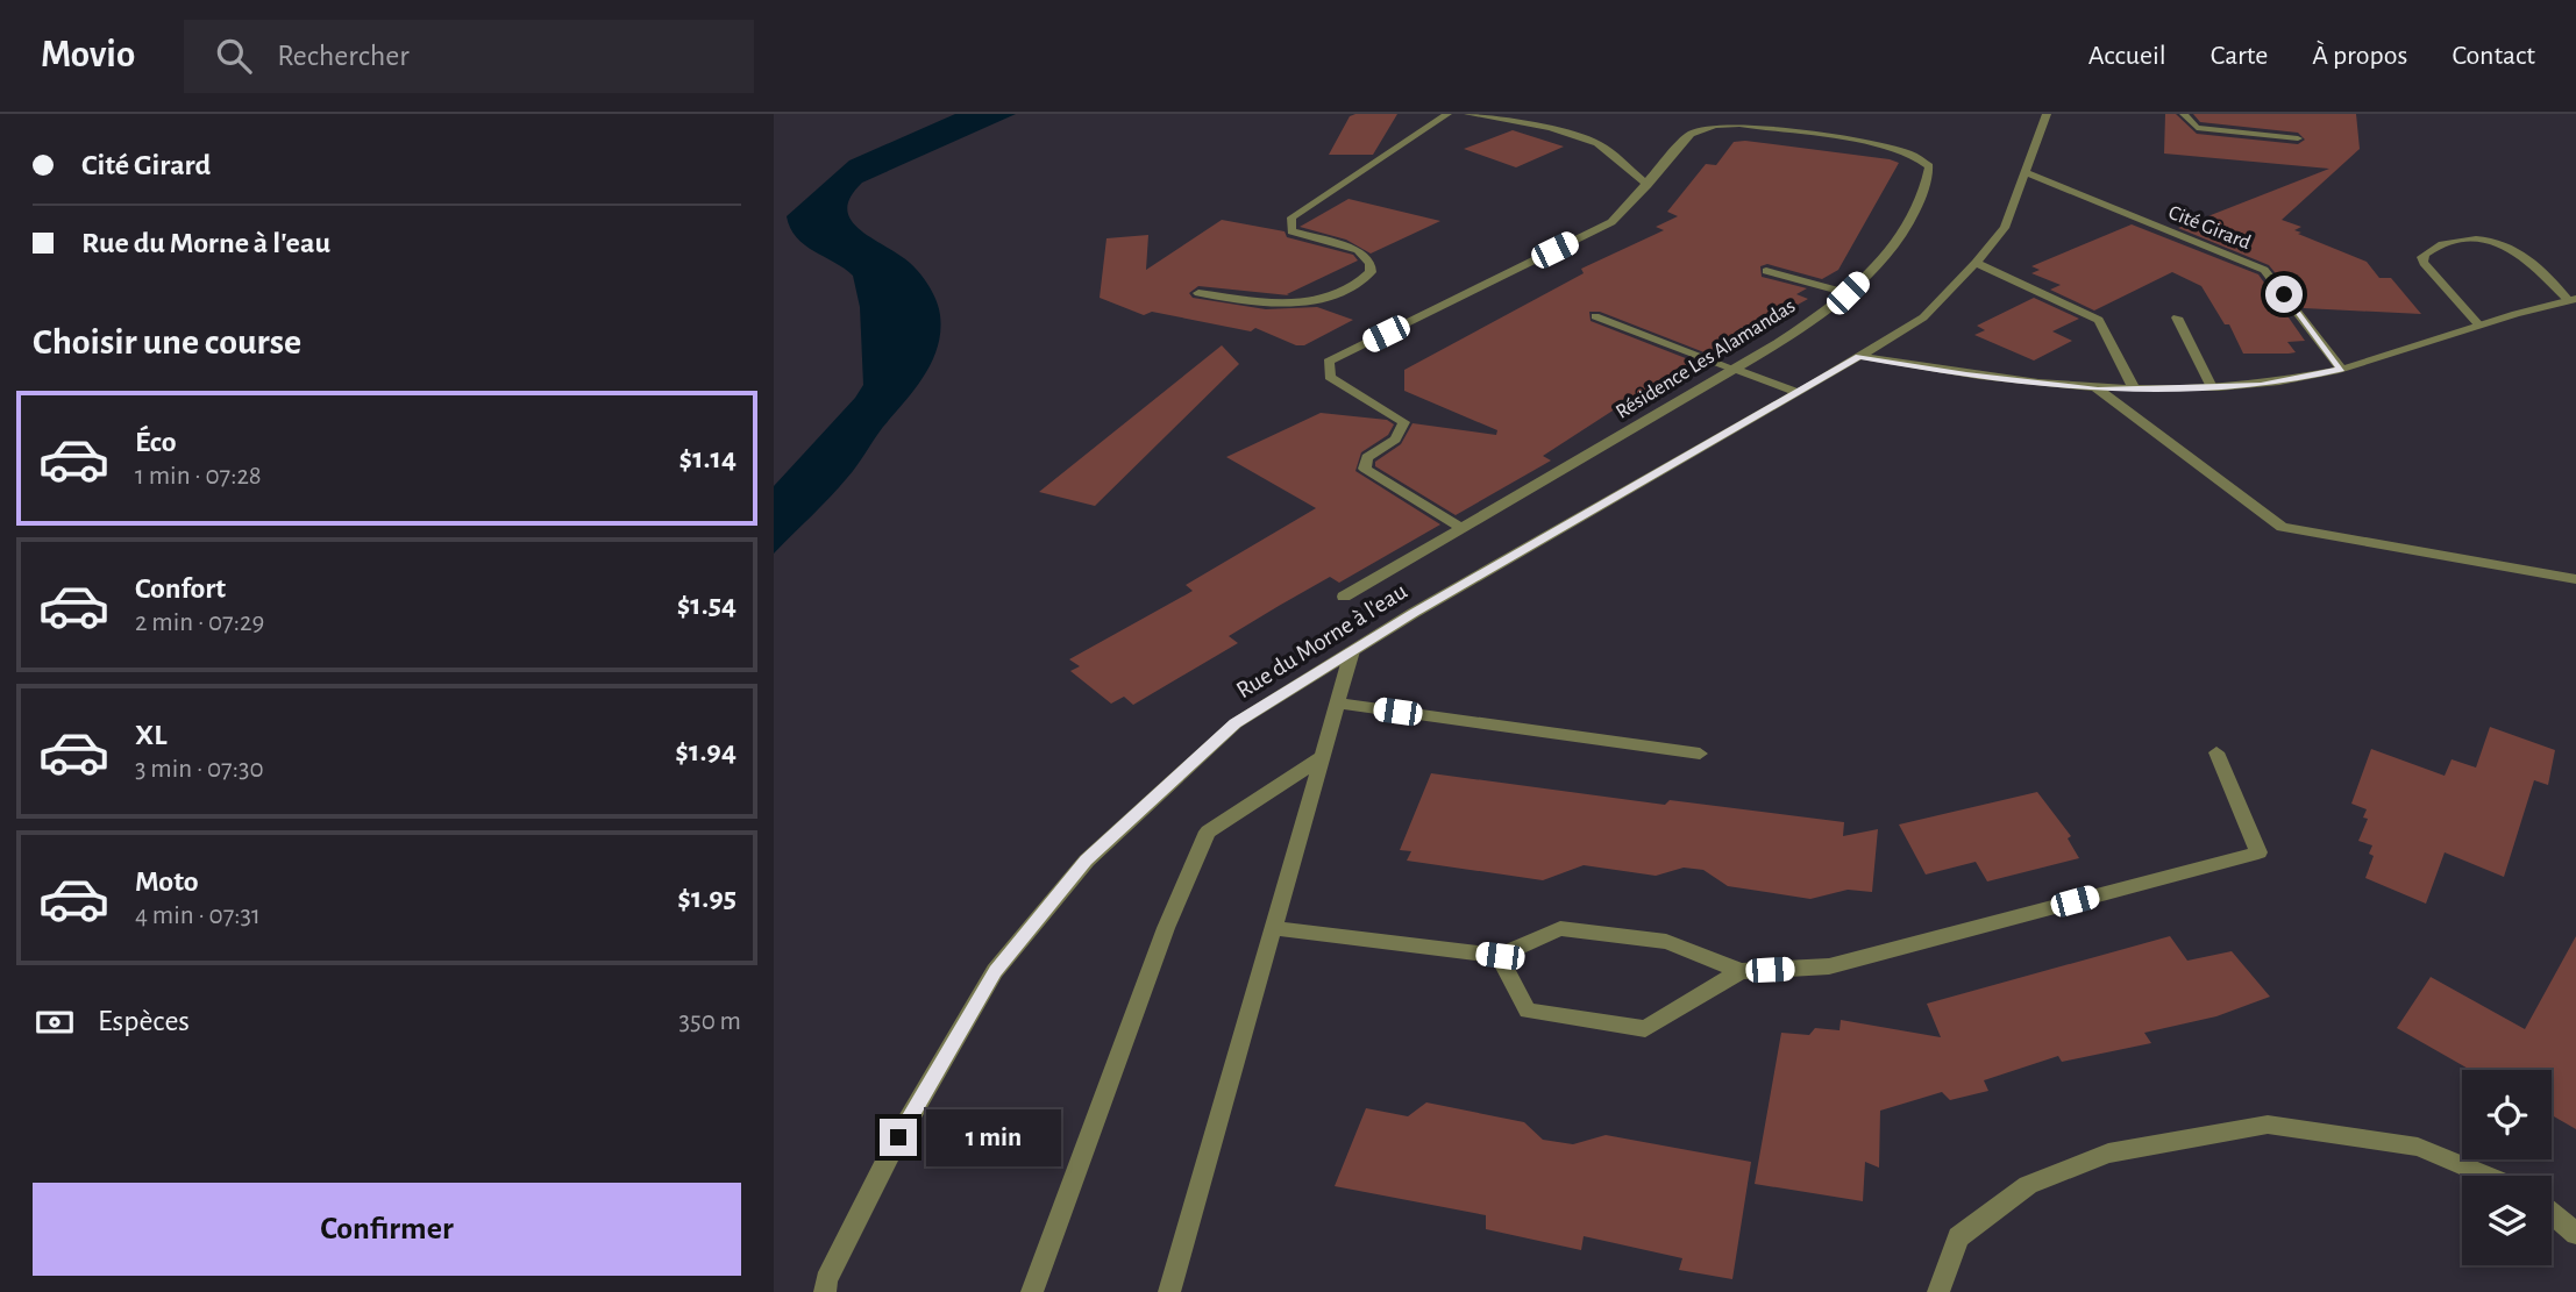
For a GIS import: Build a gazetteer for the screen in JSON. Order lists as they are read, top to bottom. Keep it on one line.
{"streets":{"street":["Cité Girard","Résidence Les Alamandas","Rue du Morne à l'eau"]},"crossings":[["Cité Girard","Rue du Morne à l'eau"]],"page":{"header":"Movio","search":"Rechercher","nav":["Accueil","Carte","À propos","Contact"],"banner":["Cité Girard","Rue du Morne à l'eau"],"heading":"Choisir une course","list":[{"name":"Éco","note":"1 min · 07:28","value":"$1.14"},{"name":"Confort","note":"2 min · 07:29","value":"$1.54"},{"name":"XL","note":"3 min · 07:30","value":"$1.94"},{"name":"Moto","note":"4 min · 07:31","value":"$1.95"}],"pay":["Espèces","350 m"],"bubble":"1 min","buttons":"Confirmer"}}
